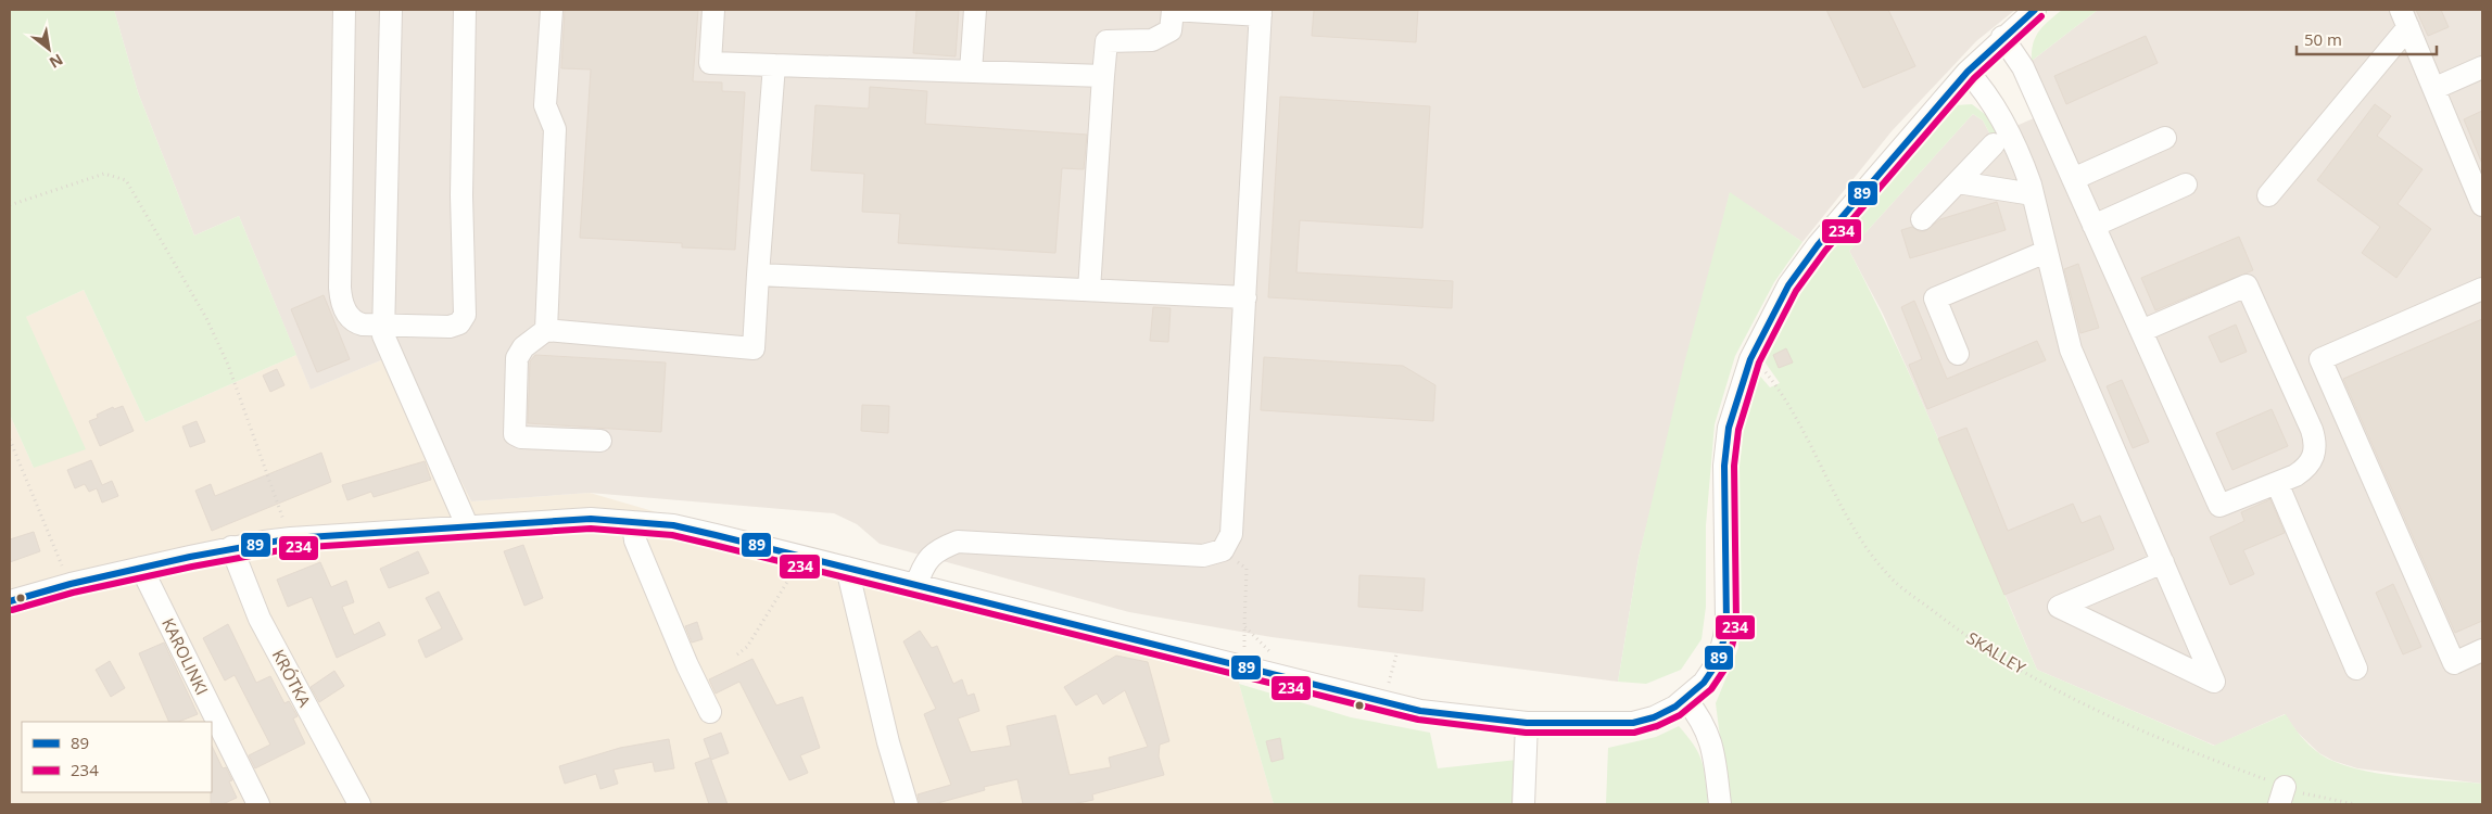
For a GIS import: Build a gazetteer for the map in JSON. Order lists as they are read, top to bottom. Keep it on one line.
{"streets":{"street":["KAROLINKI","KRÓTKA"],"path":["SKALLEY"]},"lines":["transit line 89","transit line 234"],"legend":["89","234"],"scale_bar":"50 m","north":"bottom right"}
